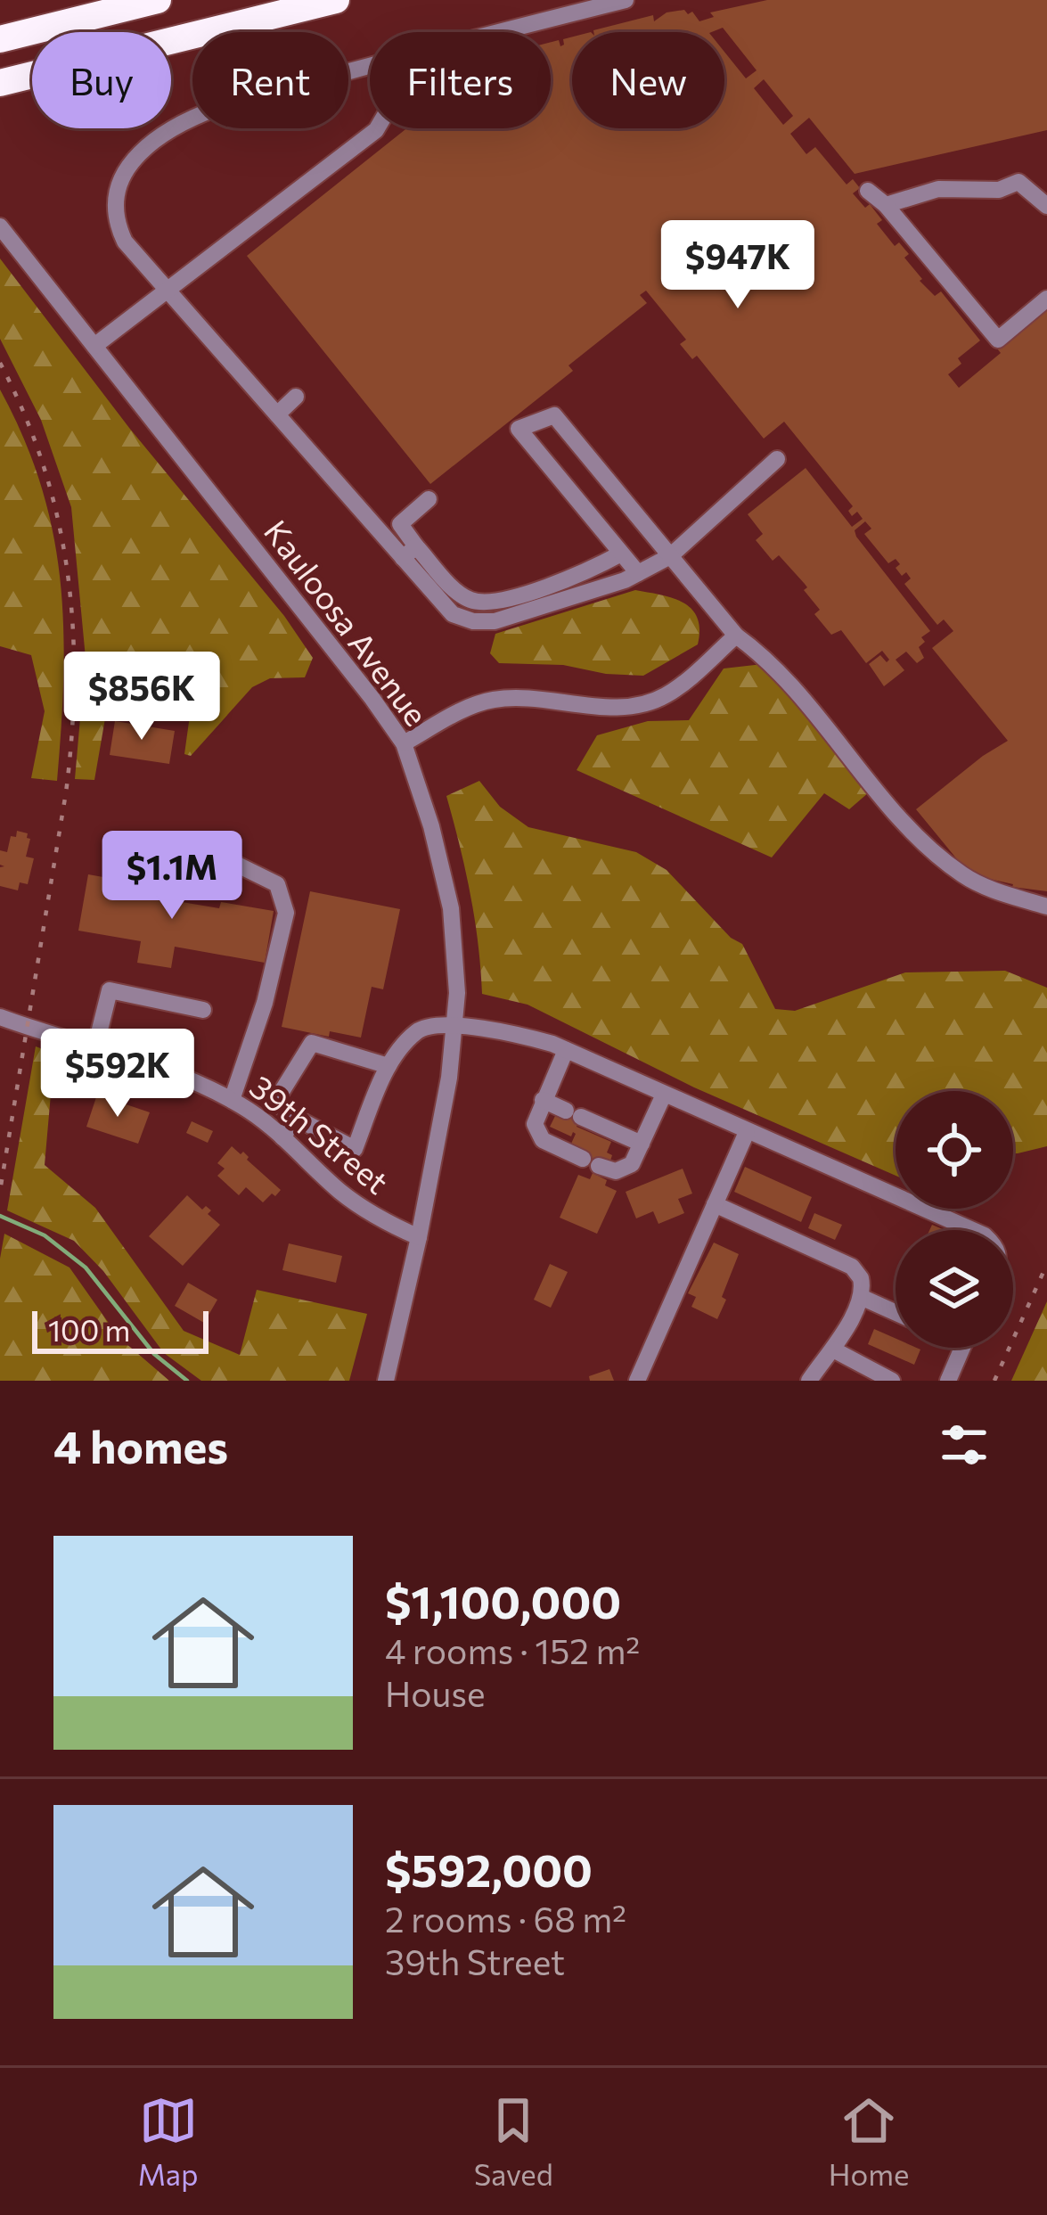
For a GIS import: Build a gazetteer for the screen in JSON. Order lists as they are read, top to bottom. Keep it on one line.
{"streets":{"street":["Kauloosa Avenue","39th Street"]},"crossings":[["Kauloosa Avenue","39th Street"]],"scale_bar":"100 m","page":{"chip":["Buy","Rent","Filters","New"],"price":["$947K","$856K","$1.1M","$592K"],"scale":"100 m","heading":"4 homes","list":[{"name":"$1,100,000","note":"4 rooms · 152 m² · House"},{"name":"$592,000","note":"2 rooms · 68 m² · 39th Street"}],"tabs":["Map","Saved","Home"]}}
